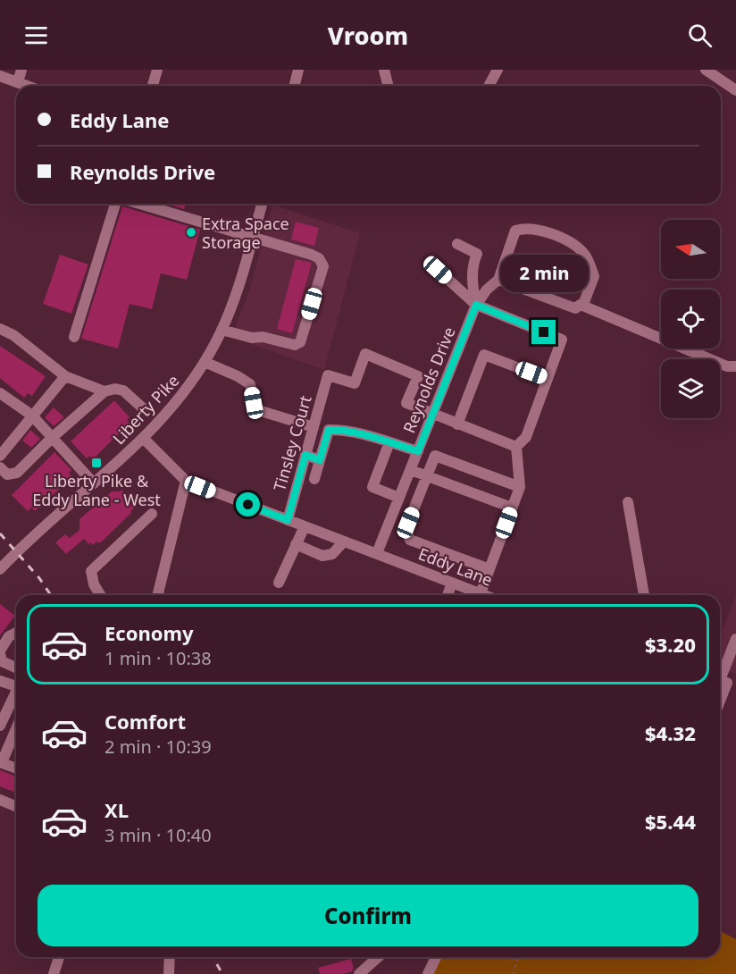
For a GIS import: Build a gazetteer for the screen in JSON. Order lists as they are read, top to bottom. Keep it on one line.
{"streets":{"street":["Reynolds Drive","Liberty Pike","Tinsley Court","Eddy Lane"]},"crossings":[["Reynolds Drive","Tinsley Court"],["Reynolds Drive","Eddy Lane"],["Liberty Pike","Eddy Lane"],["Tinsley Court","Eddy Lane"]],"places":{"other":["Extra Space Storage"],"transit":["Liberty Pike & Eddy Lane - West"]},"north":"left","page":{"header":"Vroom","banner":["Eddy Lane","Reynolds Drive"],"bubble":"2 min","list":[{"name":"Economy","note":"1 min · 10:38","value":"$3.20"},{"name":"Comfort","note":"2 min · 10:39","value":"$4.32"},{"name":"XL","note":"3 min · 10:40","value":"$5.44"}],"buttons":"Confirm"}}
